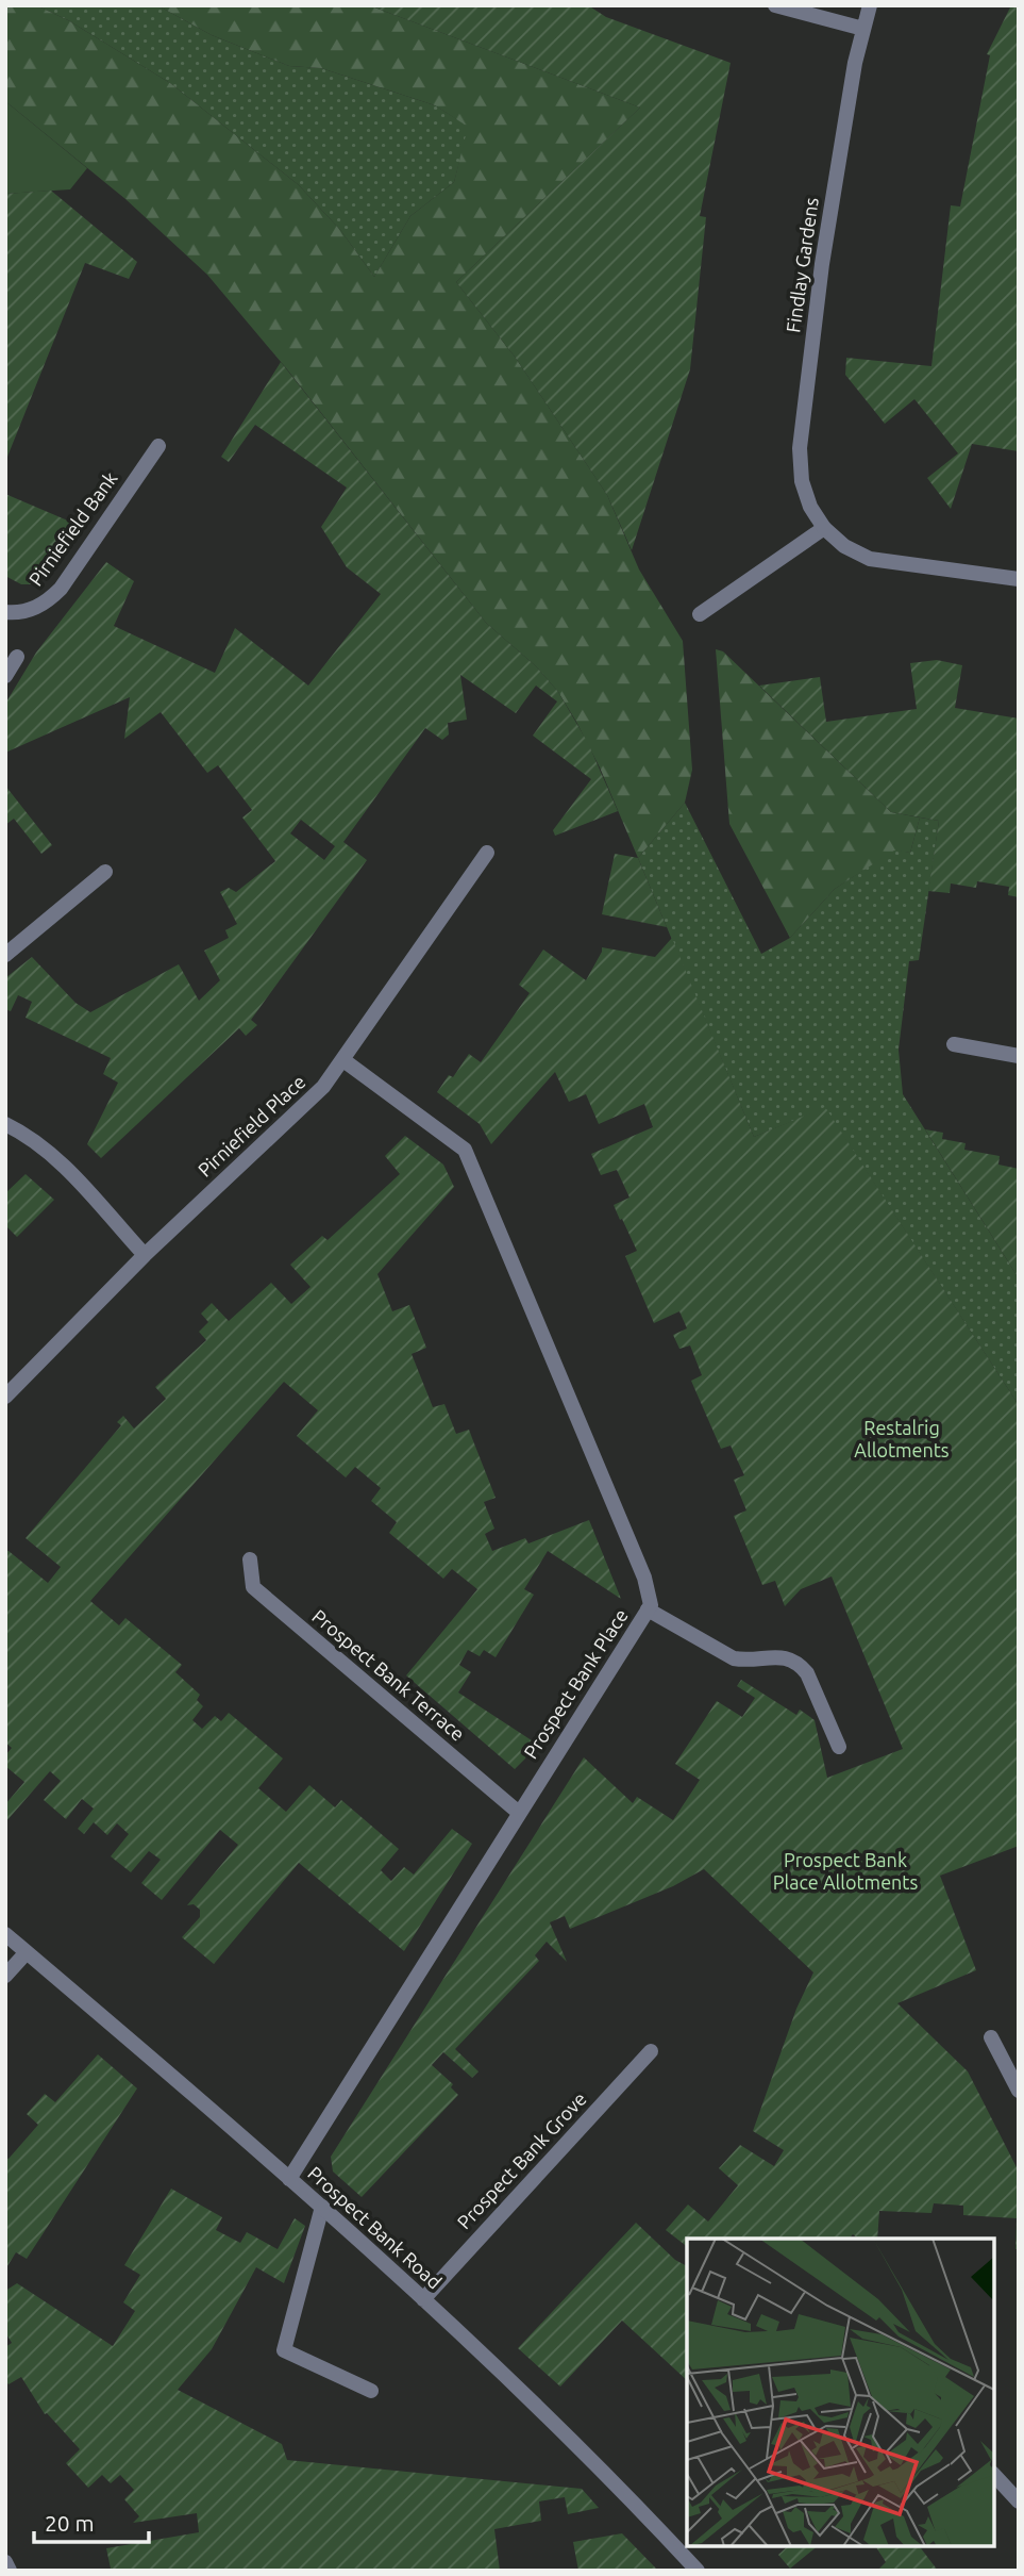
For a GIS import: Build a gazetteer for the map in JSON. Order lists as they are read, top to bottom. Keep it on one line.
{"streets":{"street":["Findlay Gardens","Pirniefield Bank","Pirniefield Place","Prospect Bank Terrace","Prospect Bank Place","Prospect Bank Grove","Prospect Bank Road"]},"crossings":[["Pirniefield Place","Prospect Bank Place"],["Prospect Bank Terrace","Prospect Bank Place"],["Prospect Bank Place","Prospect Bank Road"],["Prospect Bank Grove","Prospect Bank Road"]],"parks":["Restalrig Allotments","Prospect Bank Place Allotments"],"scale_bar":"20 m"}
